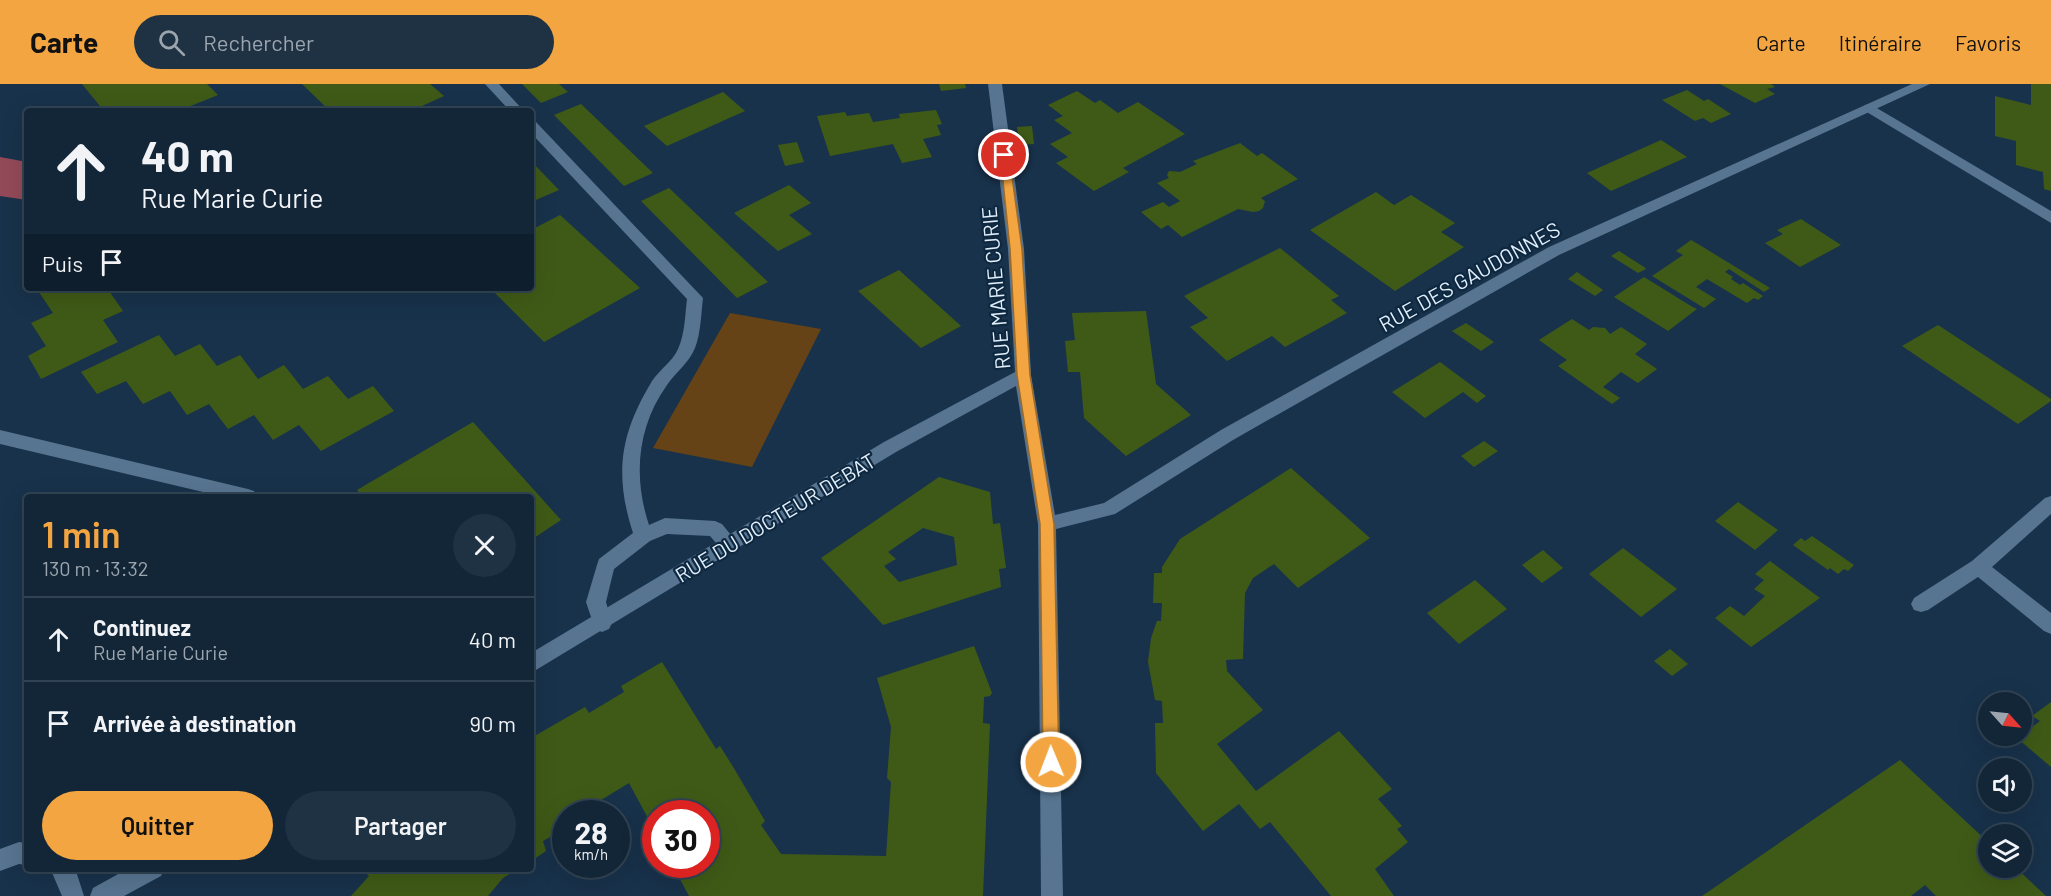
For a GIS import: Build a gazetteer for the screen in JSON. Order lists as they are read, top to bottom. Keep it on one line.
{"streets":{"street":["RUE DES GAUDONNES","RUE MARIE CURIE","RUE DU DOCTEUR DEBAT"]},"crossings":[["RUE DES GAUDONNES","RUE MARIE CURIE"],["RUE MARIE CURIE","RUE DU DOCTEUR DEBAT"]],"north":"bottom right","page":{"header":"Carte","search":"Rechercher","nav":["Carte","Itinéraire","Favoris"],"turn":["40 m","Rue Marie Curie"],"then":"Puis","heading":["1 min","130 m · 13:32"],"list":[{"name":"Continuez","note":"Rue Marie Curie","value":"40 m"},{"name":"Arrivée à destination","value":"90 m"}],"buttons":["Quitter","Partager"],"speed":"28 km/h","limit":"30"}}
